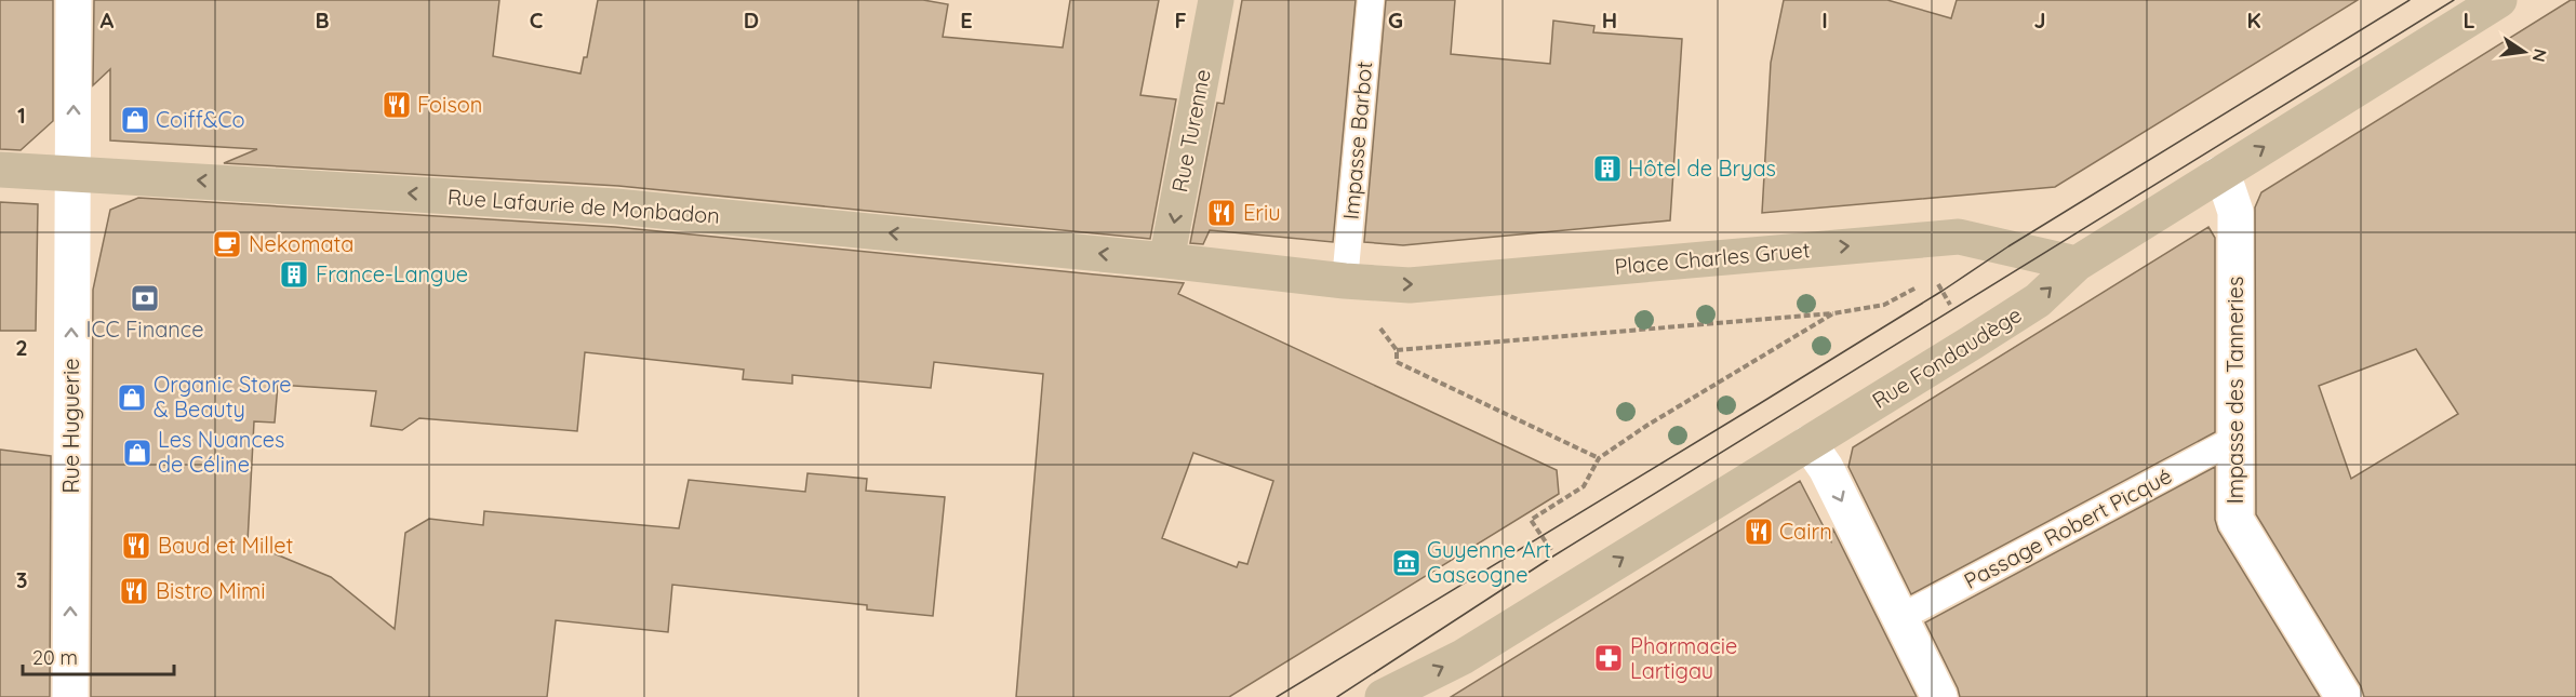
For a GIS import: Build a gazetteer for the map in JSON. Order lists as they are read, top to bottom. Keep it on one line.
{"streets":{"street":["Rue Turenne","Rue Lafaurie de Monbadon","Place Charles Gruet","Rue Fondaudège","Impasse des Tanneries","Rue Huguerie"],"lane":["Impasse Barbot","Passage Robert Picqué"]},"crossings":[["Rue Turenne","Rue Lafaurie de Monbadon"],["Rue Turenne","Place Charles Gruet"],["Impasse Barbot","Place Charles Gruet"],["Rue Lafaurie de Monbadon","Place Charles Gruet"],["Rue Lafaurie de Monbadon","Rue Huguerie"],["Place Charles Gruet","Rue Fondaudège"],["Rue Fondaudège","Impasse des Tanneries"],["Impasse des Tanneries","Passage Robert Picqué"]],"one_way":["Rue Turenne","Rue Lafaurie de Monbadon","Place Charles Gruet","Rue Fondaudège","Rue Huguerie"],"places":{"restaurant":["Foison","Eriu","Cairn","Baud et Millet","Bistro Mimi"],"shop":["Coiff&Co","Organic Store & Beauty","Les Nuances de Céline"],"building":["Hôtel de Bryas","France-Langue"],"cafe":["Nekomata"],"bank":["ICC Finance"],"museum":["Guyenne Art Gascogne"],"pharmacy":["Pharmacie Lartigau"]},"scale_bar":"20 m","north":"right","grid":{"columns":["A","B","C","D","E","F","G","H","I","J","K","L"],"rows":["1","2","3"]}}
